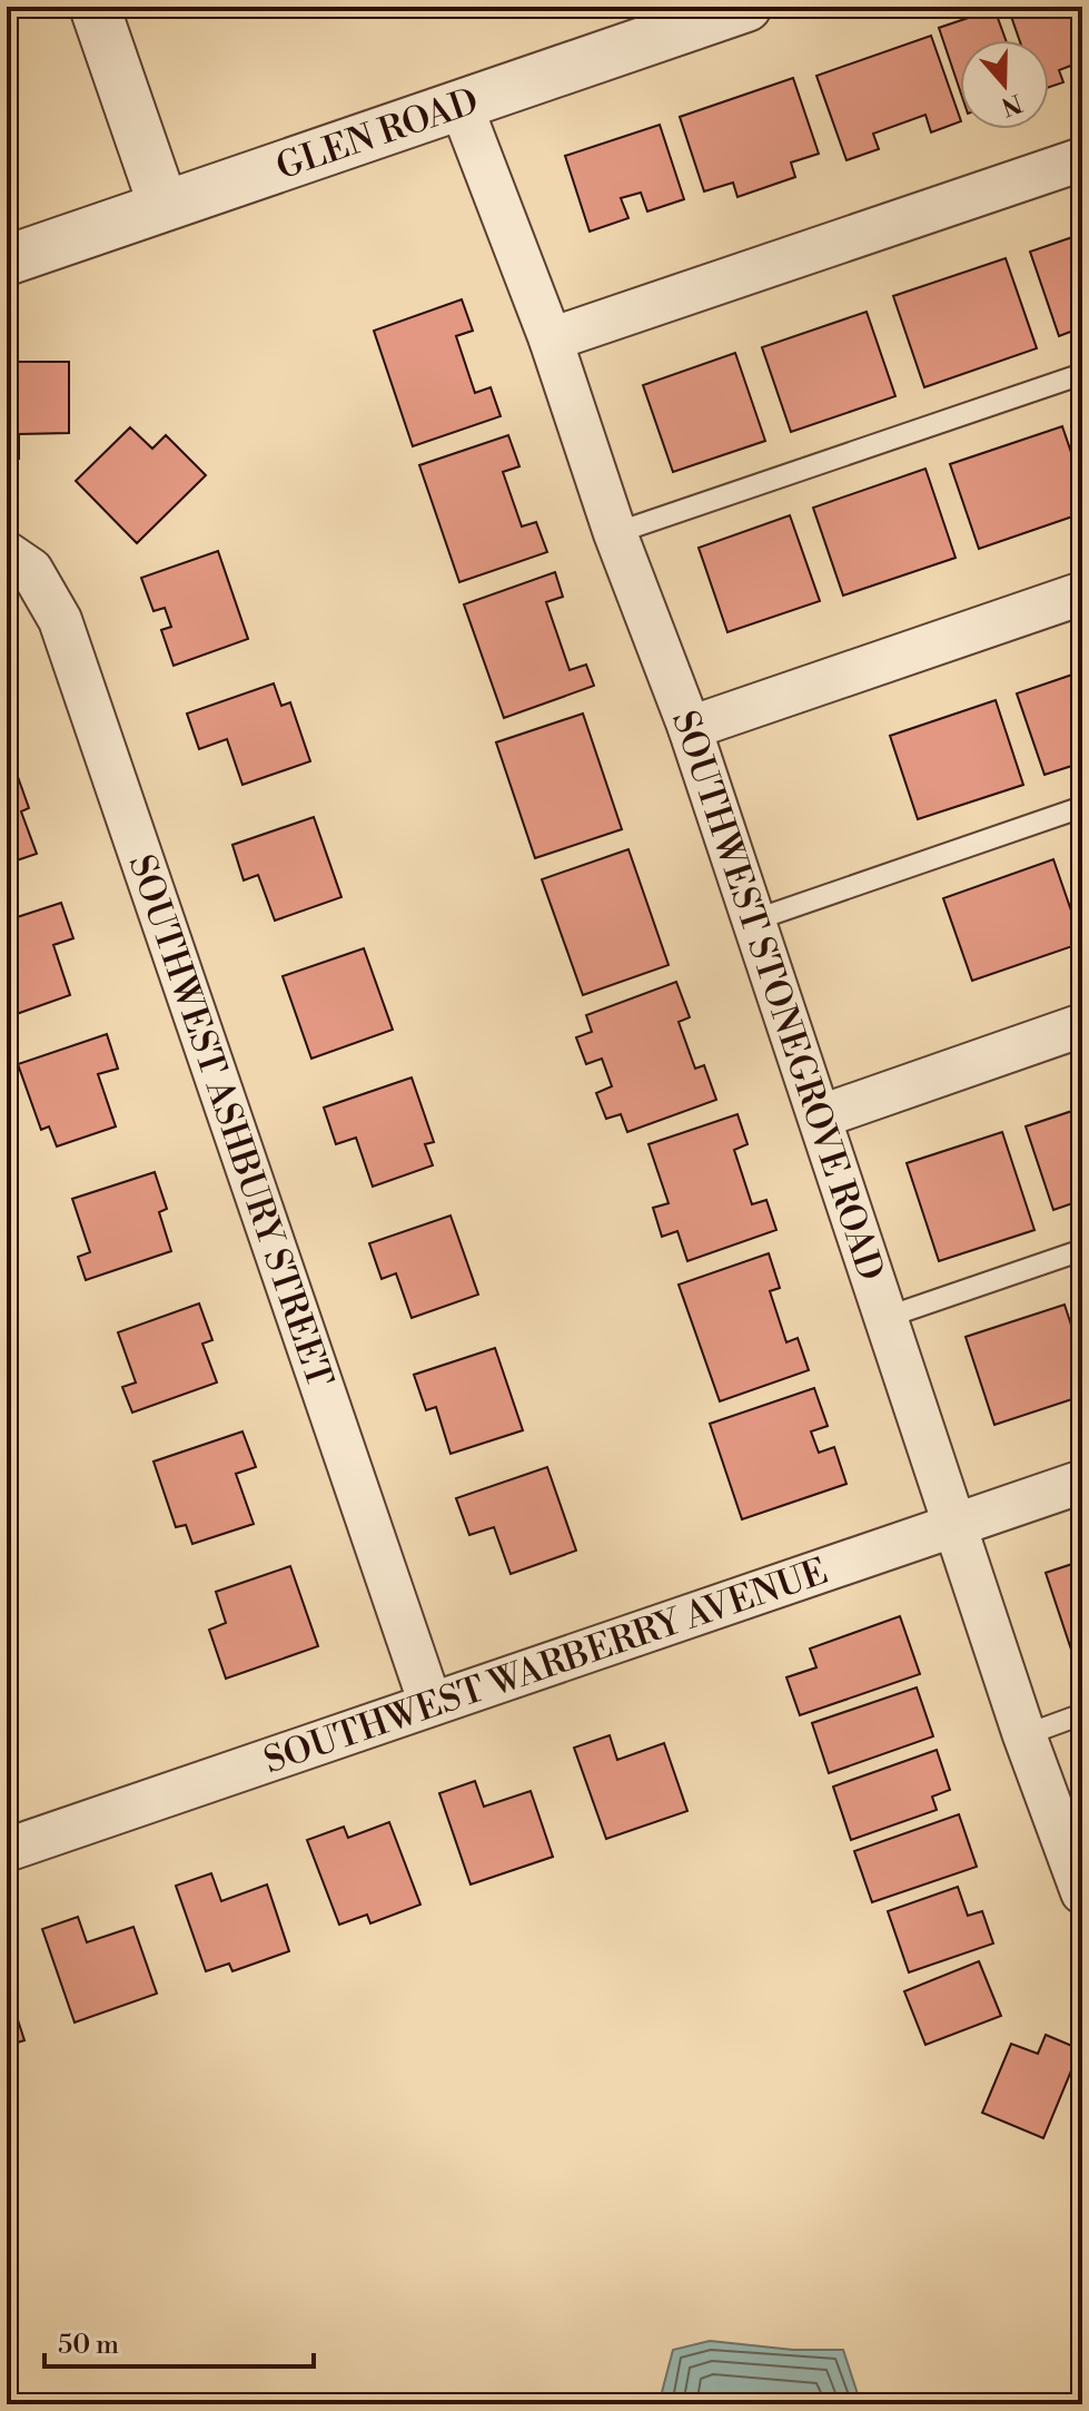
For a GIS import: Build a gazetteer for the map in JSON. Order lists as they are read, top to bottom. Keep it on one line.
{"streets":{"street":["GLEN ROAD","SOUTHWEST STONEGROVE ROAD","SOUTHWEST ASHBURY STREET","SOUTHWEST WARBERRY AVENUE"]},"crossings":[["GLEN ROAD","SOUTHWEST STONEGROVE ROAD"],["SOUTHWEST STONEGROVE ROAD","SOUTHWEST WARBERRY AVENUE"],["SOUTHWEST ASHBURY STREET","SOUTHWEST WARBERRY AVENUE"]],"scale_bar":"50 m","north":"bottom"}
